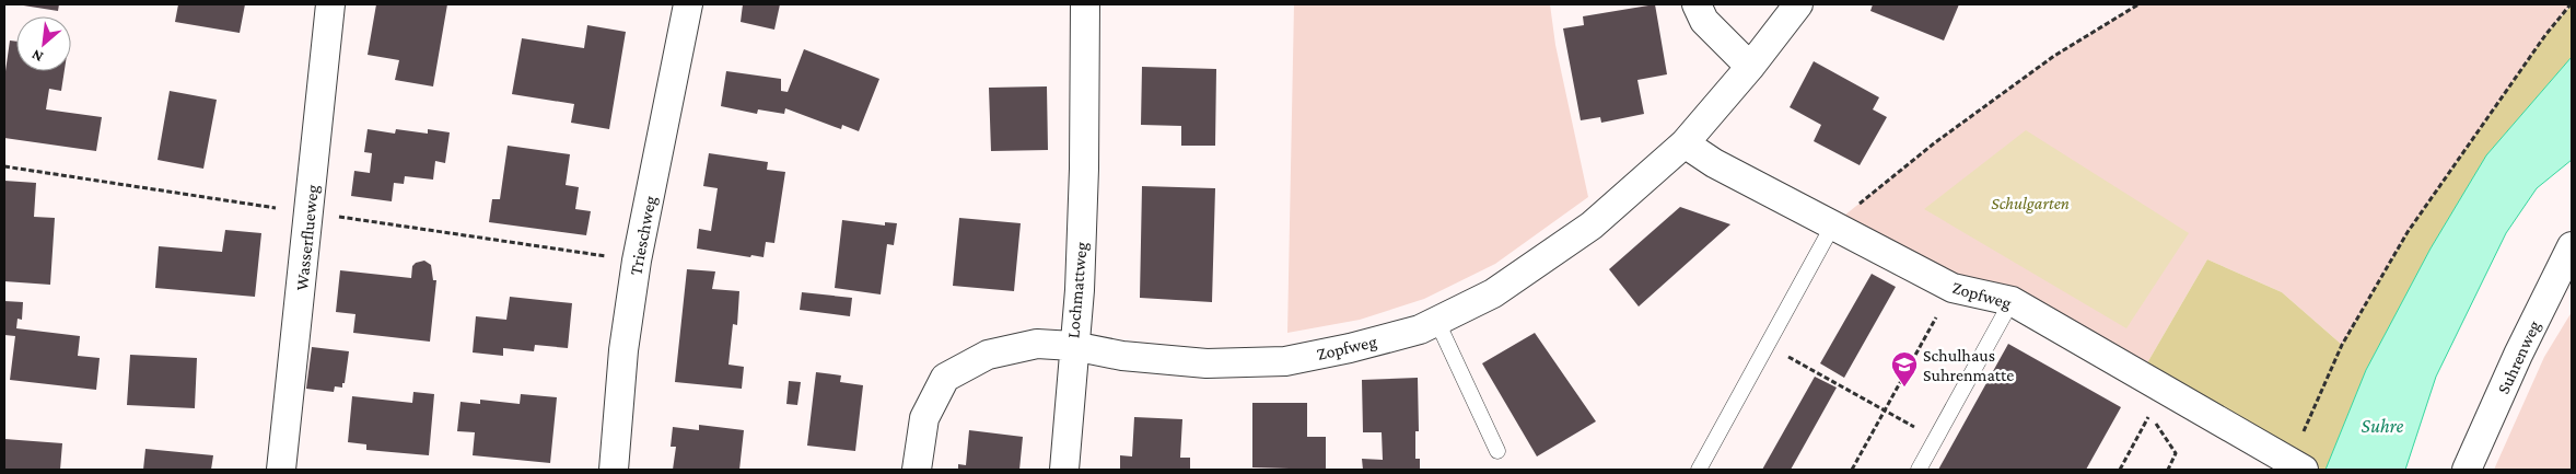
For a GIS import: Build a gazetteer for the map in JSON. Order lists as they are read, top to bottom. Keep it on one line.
{"streets":{"street":["Trieschweg","Wasserflueweg","Lochmattweg","Zopfweg","Suhrenweg"]},"crossings":[["Lochmattweg","Zopfweg"]],"water":["Suhre"],"parks":["Schulgarten"],"places":{"school or university":["Schulhaus Suhrenmatte"]},"north":"bottom left"}
